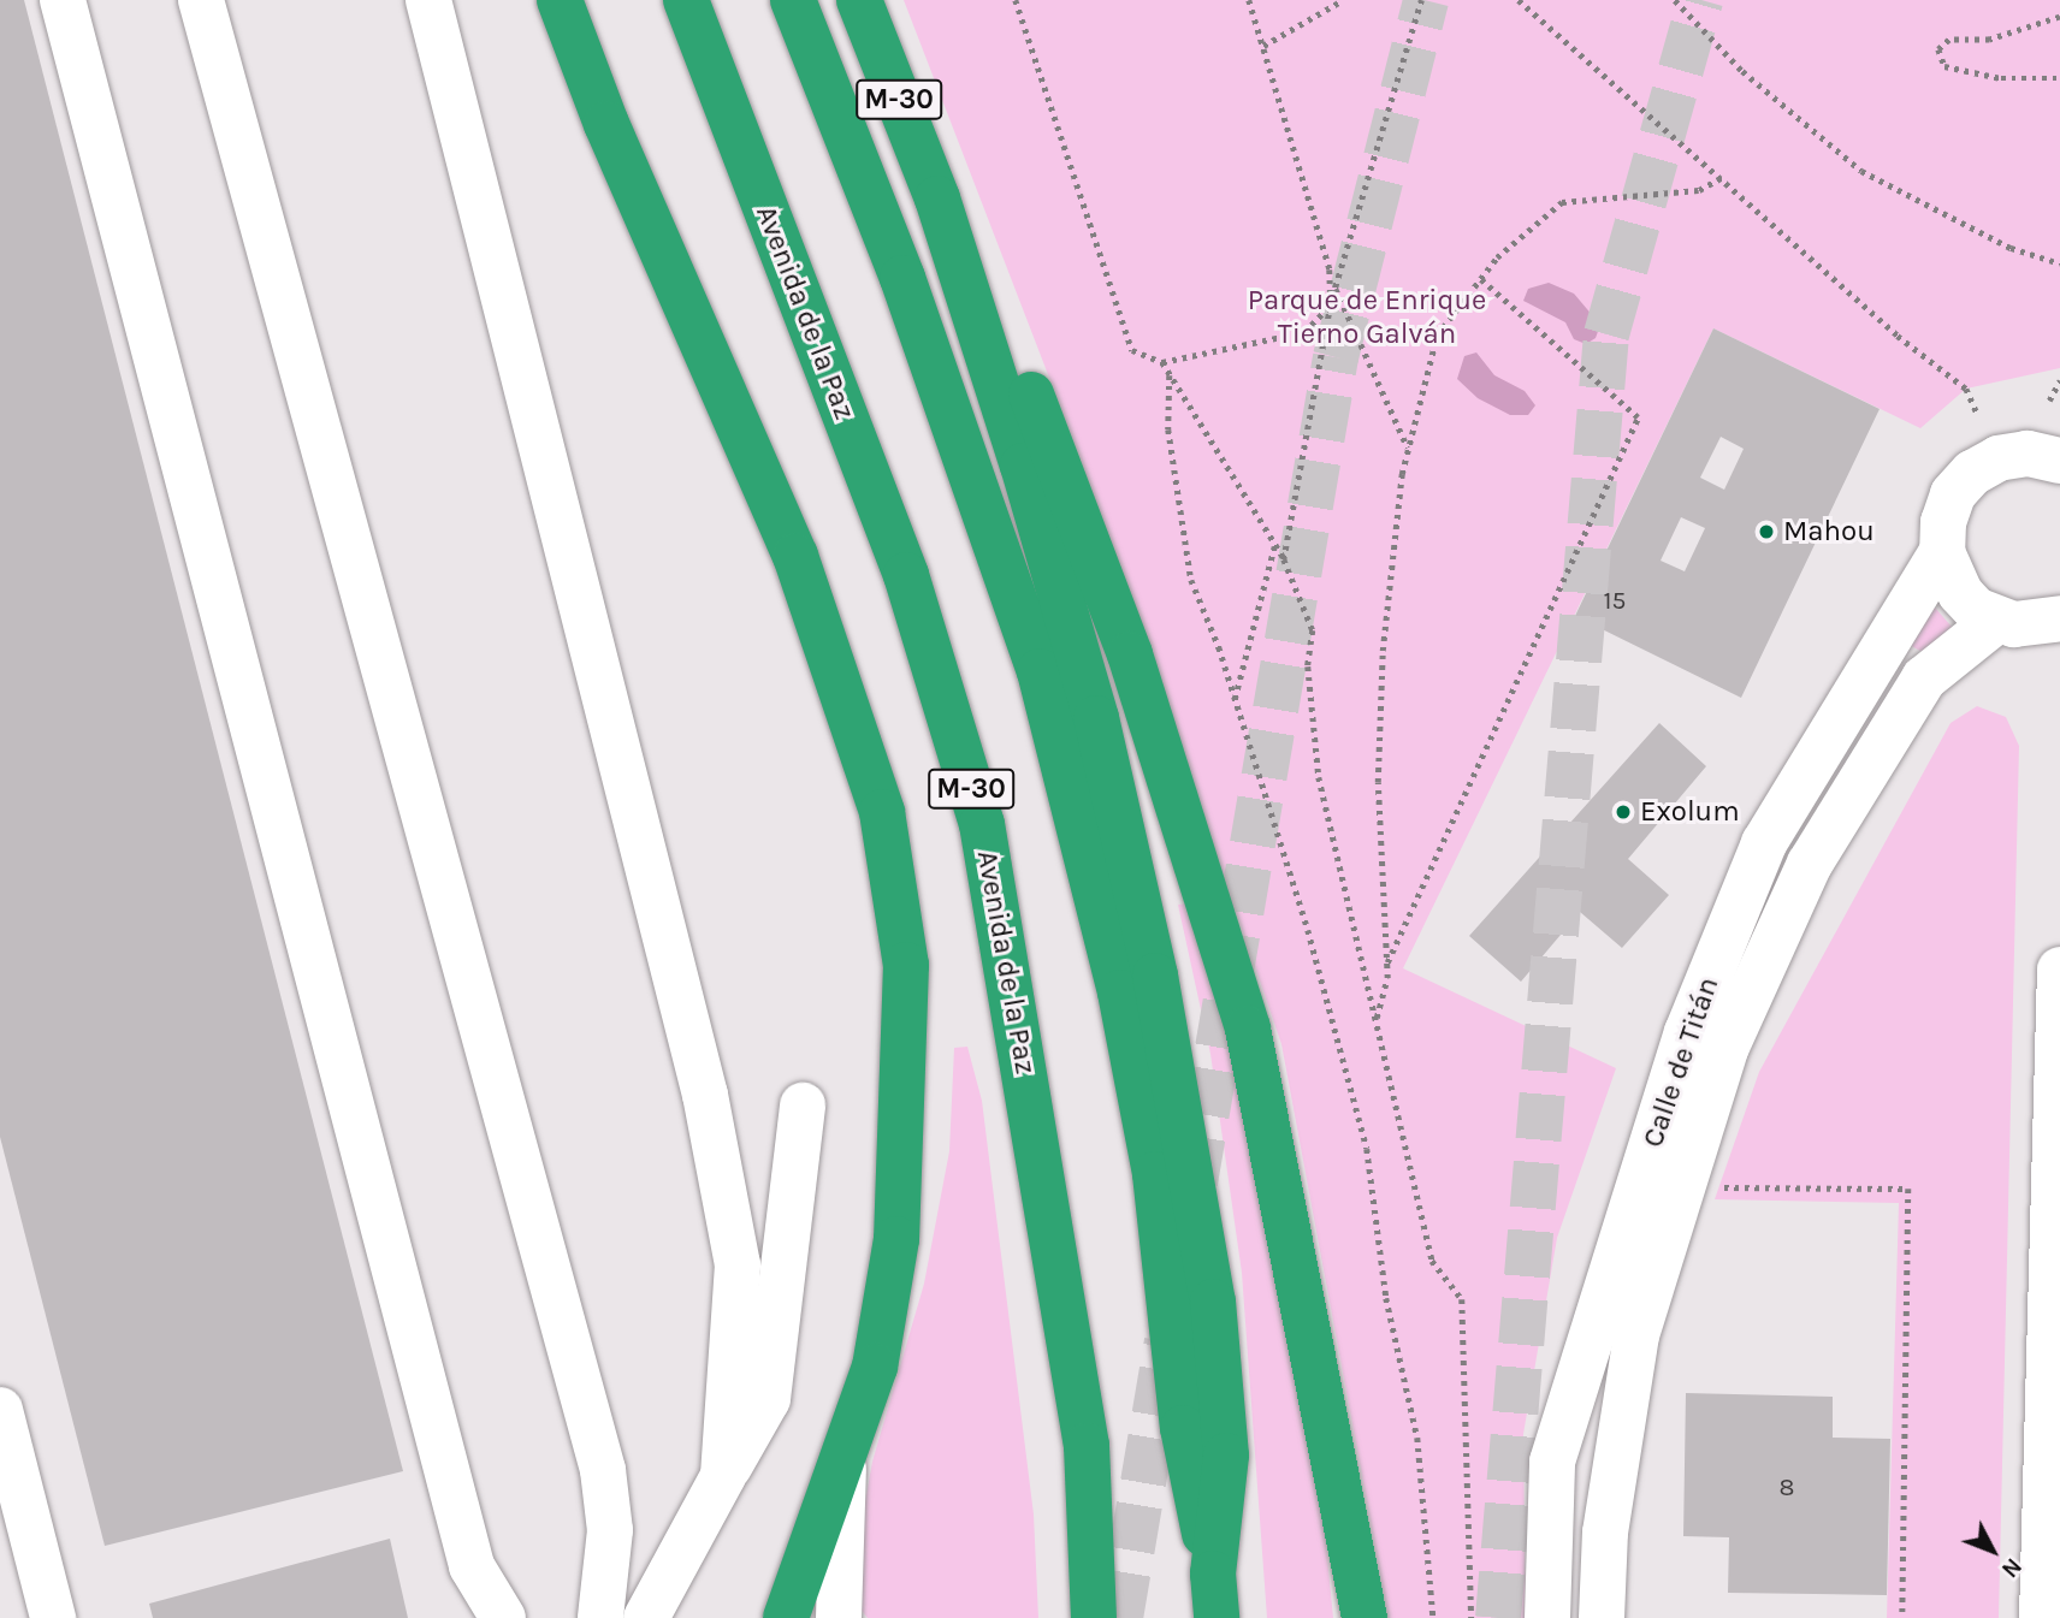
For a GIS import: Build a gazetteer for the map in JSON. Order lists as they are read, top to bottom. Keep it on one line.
{"streets":{"highway":["M-30","Avenida de la Paz"],"street":["Calle de Titán"]},"parks":["Parque de Enrique Tierno Galván"],"places":["Mahou","Exolum"],"house_numbers":["15","8"],"north":"bottom right"}
